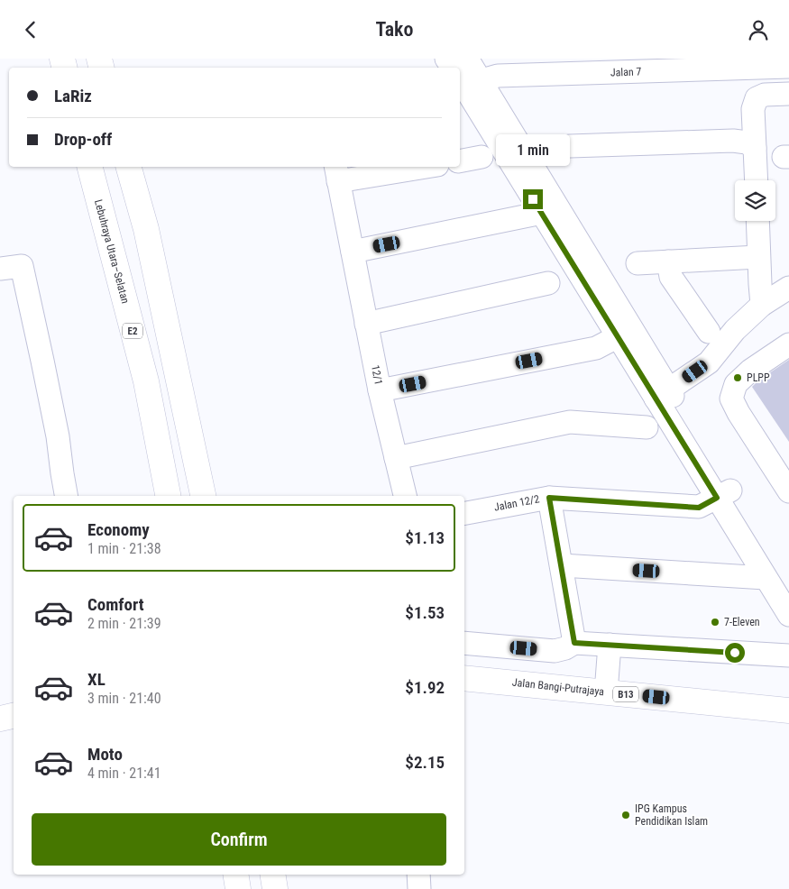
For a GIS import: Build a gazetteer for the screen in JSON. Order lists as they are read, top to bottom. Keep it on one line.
{"streets":{"main road":["Lebuhraya Utara–Selatan","E2","Jalan Bangi-Putrajaya","B13"],"street":["Jalan 7","12/1","Jalan 12/2"]},"places":["PLPP","7-Eleven","IPG Kampus Pendidikan Islam"],"page":{"header":"Tako","banner":["LaRiz","Drop-off"],"bubble":"1 min","list":[{"name":"Economy","note":"1 min · 21:38","value":"$1.13"},{"name":"Comfort","note":"2 min · 21:39","value":"$1.53"},{"name":"XL","note":"3 min · 21:40","value":"$1.92"},{"name":"Moto","note":"4 min · 21:41","value":"$2.15"}],"buttons":"Confirm"}}
